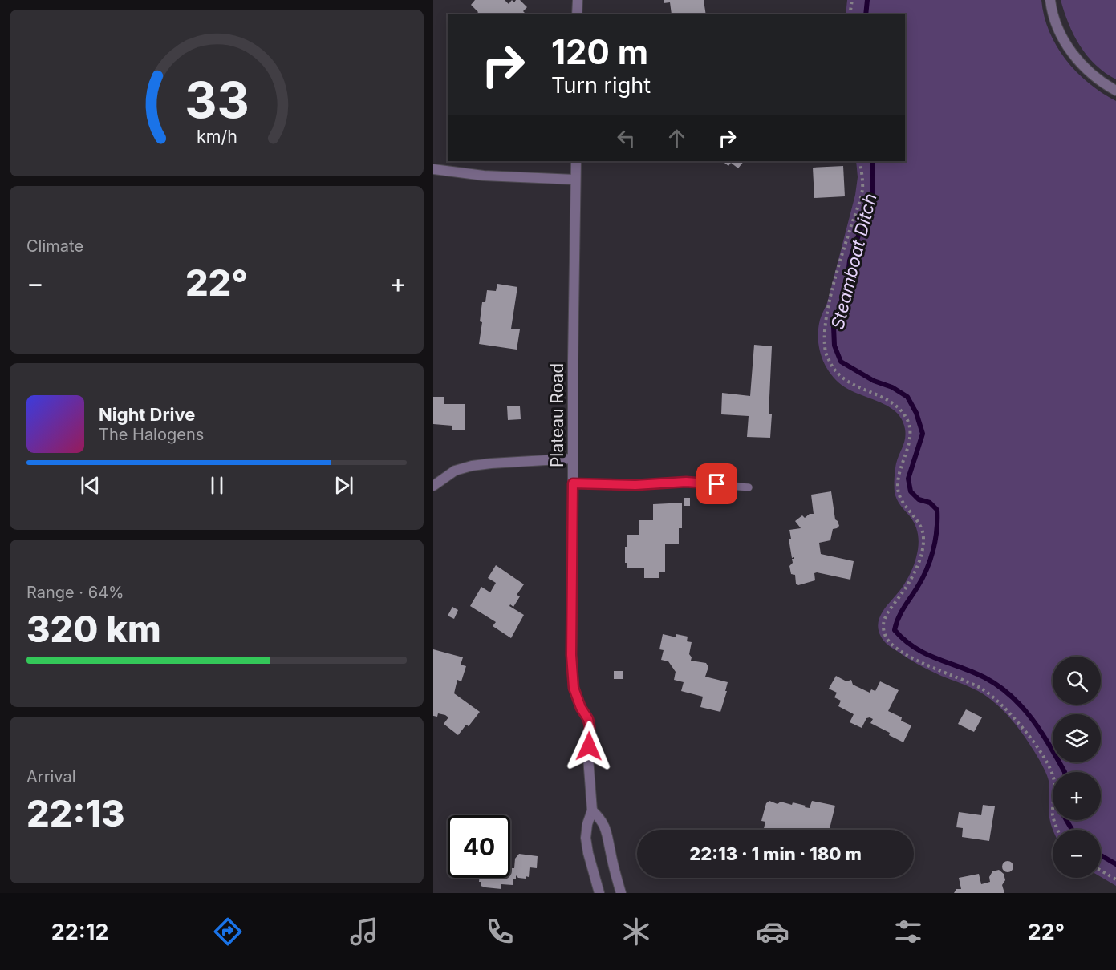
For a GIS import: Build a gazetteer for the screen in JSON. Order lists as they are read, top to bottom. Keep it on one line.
{"streets":{"street":["Plateau Road"]},"water":["Steamboat Ditch"],"page":{"turn":["120 m","Turn right"],"tile":["Climate",["Range · 64%","320 km"],["Arrival","22:13"]],"heat":["−","22°","+"],"song":["Night Drive","The Halogens"],"map_buttons":["+","−"],"limit":"40","trip":"22:13 · 1 min · 180 m","tabs":["22:12","22°"],"gauge":["33","km/h"]}}
